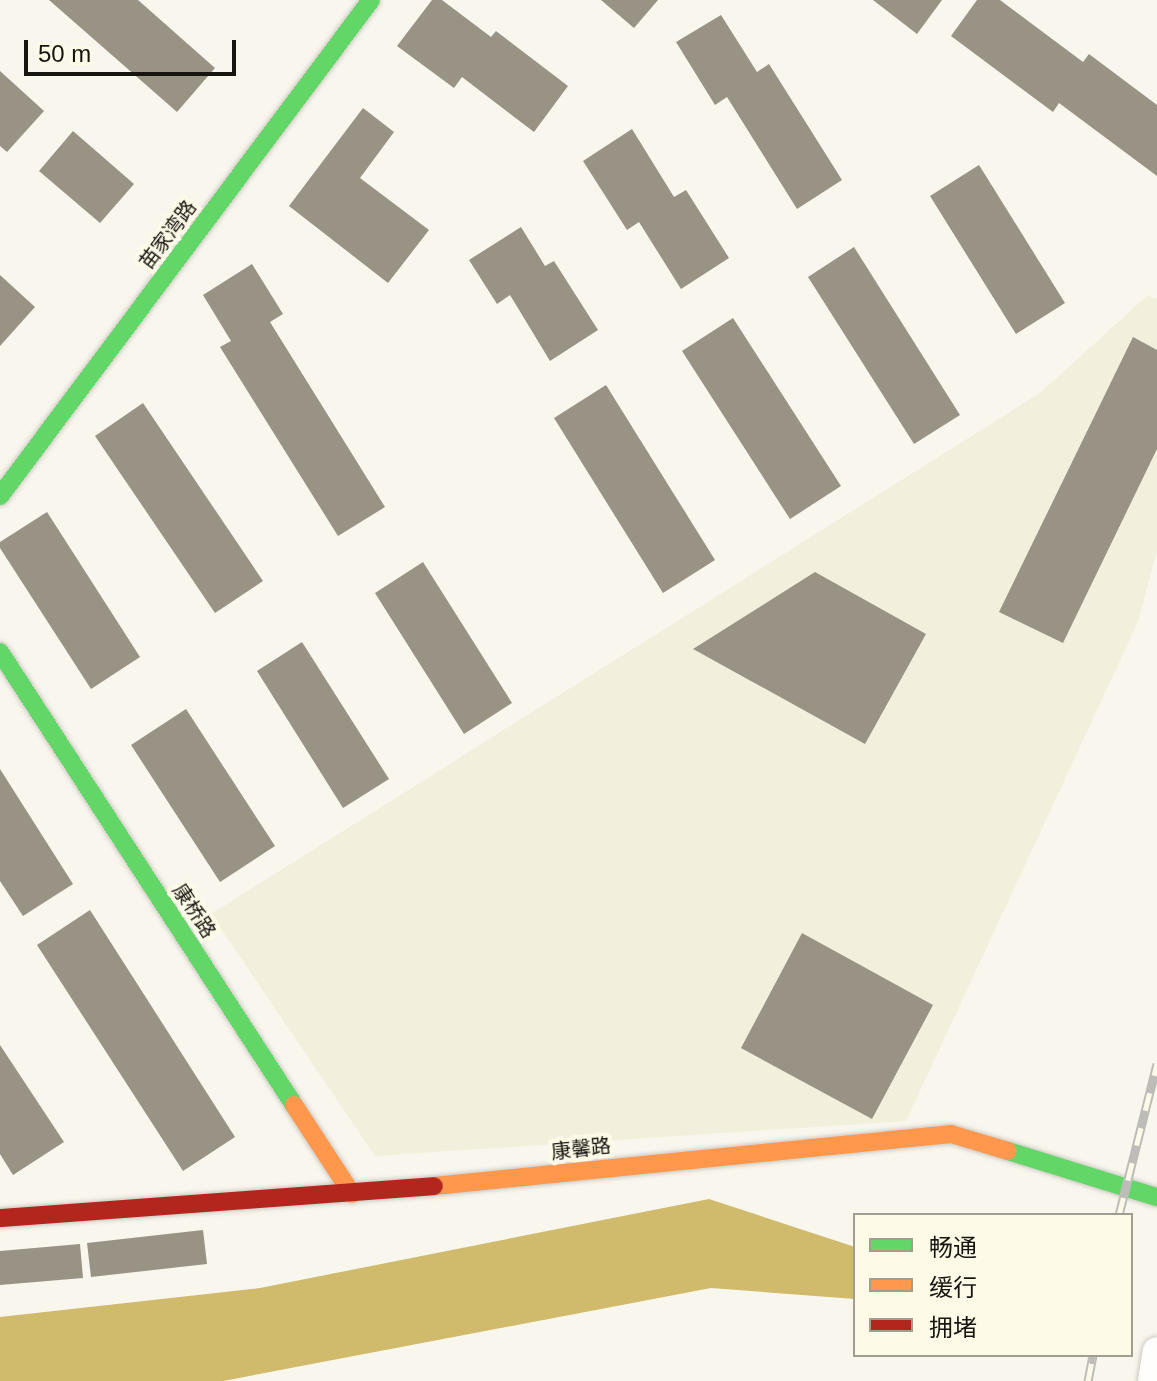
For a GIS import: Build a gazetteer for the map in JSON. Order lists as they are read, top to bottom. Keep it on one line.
{"streets":{"street":["苗家湾路","康桥路","康馨路"]},"crossings":[["康桥路","康馨路"]],"legend":["畅通","缓行","拥堵"],"scale_bar":"50 m"}
